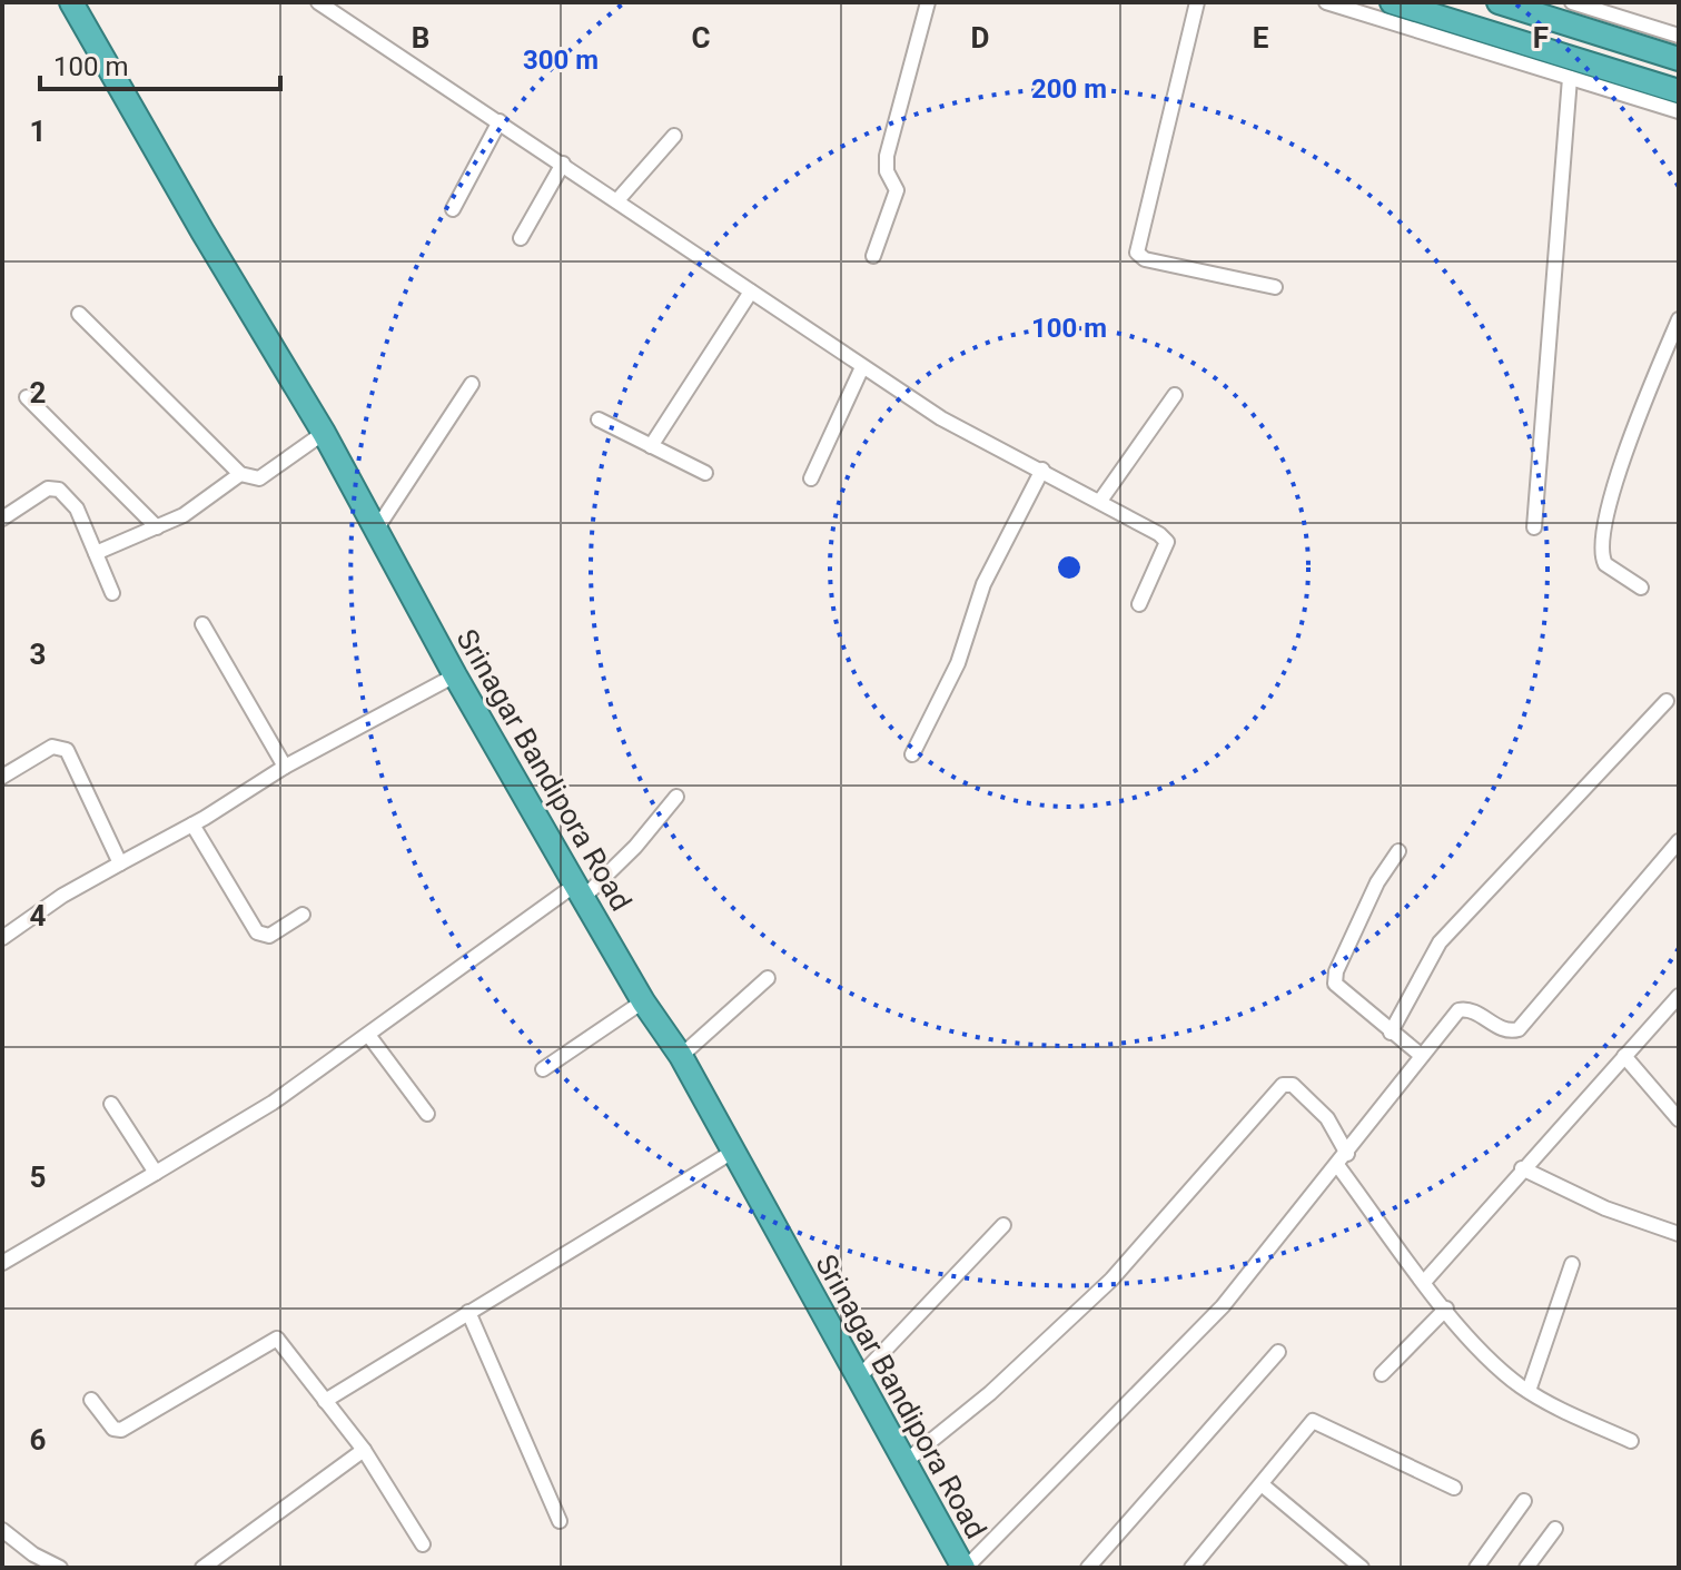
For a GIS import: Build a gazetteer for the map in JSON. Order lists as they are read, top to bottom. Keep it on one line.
{"streets":{"highway":["Srinagar Bandipora Road"]},"scale_bar":"100 m","grid":{"columns":["B","C","D","E","F"],"rows":["1","2","3","4","5","6"]},"rings":["300 m","200 m","100 m"]}
